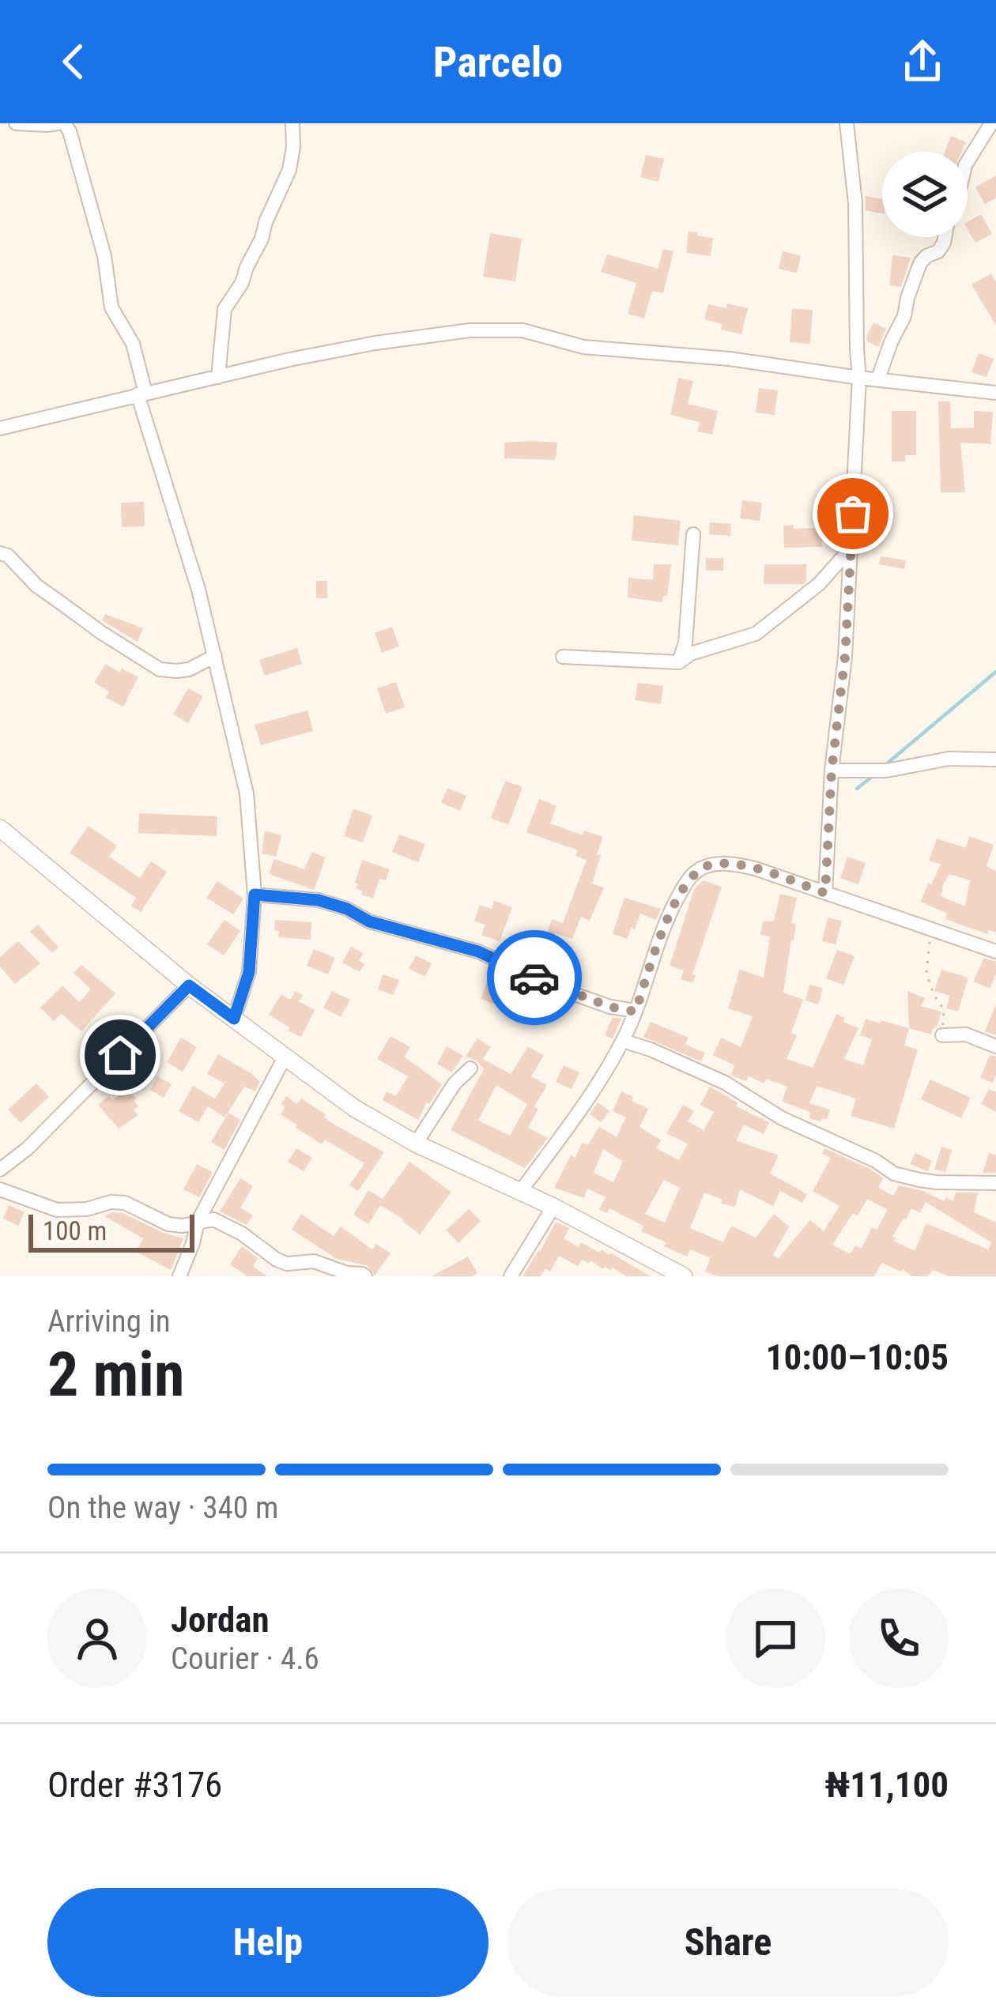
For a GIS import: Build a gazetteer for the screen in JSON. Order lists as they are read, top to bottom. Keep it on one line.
{"scale_bar":"100 m","page":{"header":"Parcelo","scale":"100 m","heading":["2 min","Arriving in","10:00–10:05"],"panel":["Jordan","Courier · 4.6","Order #3176","₦11,100"],"bar":"On the way · 340 m","buttons":["Help","Share"]}}
